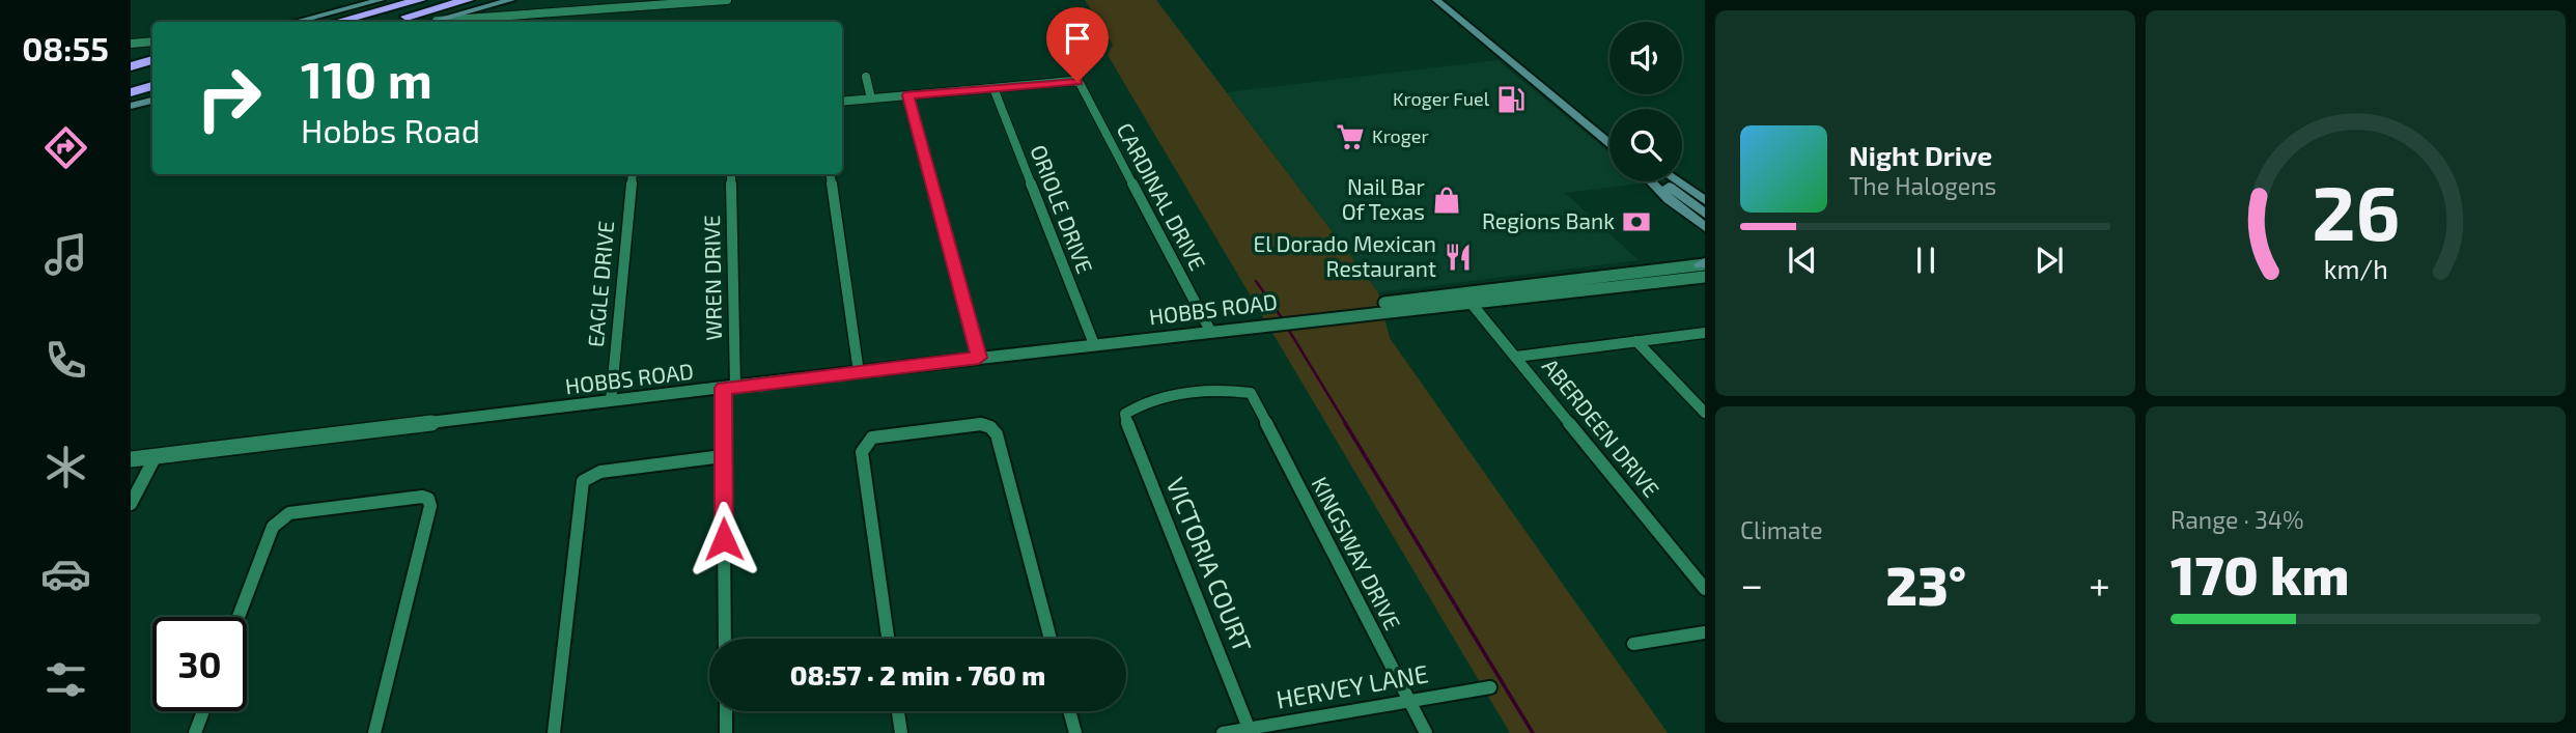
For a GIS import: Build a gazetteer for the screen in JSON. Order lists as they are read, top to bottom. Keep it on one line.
{"streets":{"street":["CARDINAL DRIVE","ORIOLE DRIVE","WREN DRIVE","EAGLE DRIVE","HOBBS ROAD","ABERDEEN DRIVE","KINGSWAY DRIVE","VICTORIA COURT","HERVEY LANE"]},"crossings":[["CARDINAL DRIVE","ORIOLE DRIVE"],["CARDINAL DRIVE","HOBBS ROAD"],["ORIOLE DRIVE","HOBBS ROAD"],["WREN DRIVE","HOBBS ROAD"],["EAGLE DRIVE","HOBBS ROAD"],["HOBBS ROAD","ABERDEEN DRIVE"],["KINGSWAY DRIVE","VICTORIA COURT"],["KINGSWAY DRIVE","HERVEY LANE"],["VICTORIA COURT","HERVEY LANE"]],"places":{"fuel station":["Kroger Fuel"],"supermarket":["Kroger"],"shop":["Nail Bar Of Texas"],"bank":["Regions Bank"],"restaurant":["El Dorado Mexican Restaurant"]},"page":{"tabs":"08:55","turn":["110 m","Hobbs Road"],"song":["Night Drive","The Halogens"],"tile":["Climate",["Range · 34%","170 km"]],"heat":["−","23°","+"],"limit":"30","trip":"08:57 · 2 min · 760 m","gauge":["26","km/h"]}}
